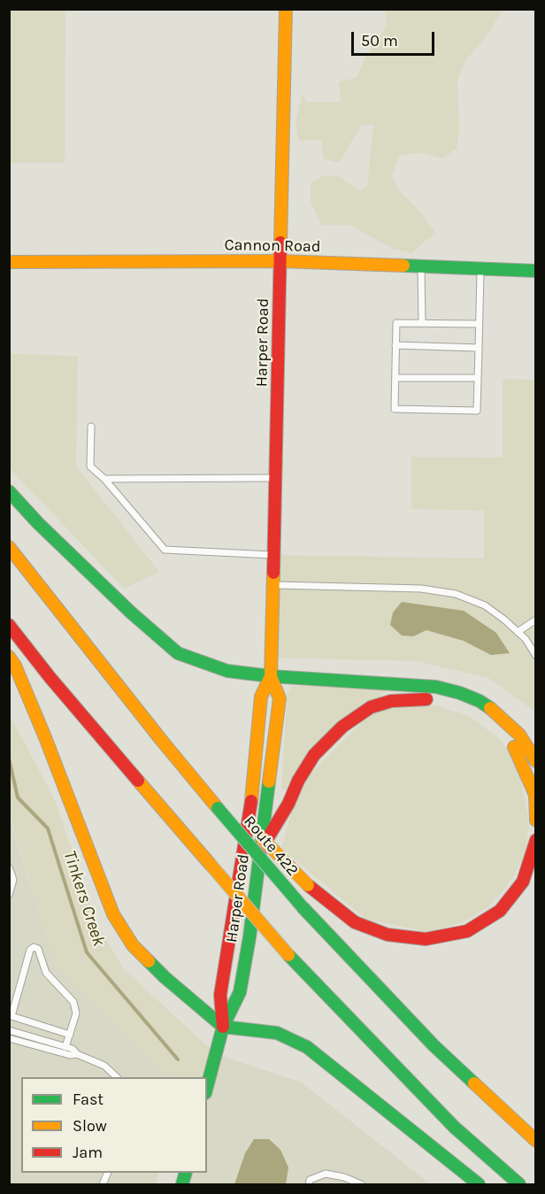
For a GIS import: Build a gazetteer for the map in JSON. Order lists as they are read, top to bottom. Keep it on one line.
{"streets":{"main road":["Cannon Road","Harper Road","Route 422"]},"crossings":[["Cannon Road","Harper Road"]],"water":["Tinkers Creek"],"legend":["Fast","Slow","Jam"],"scale_bar":"50 m"}
